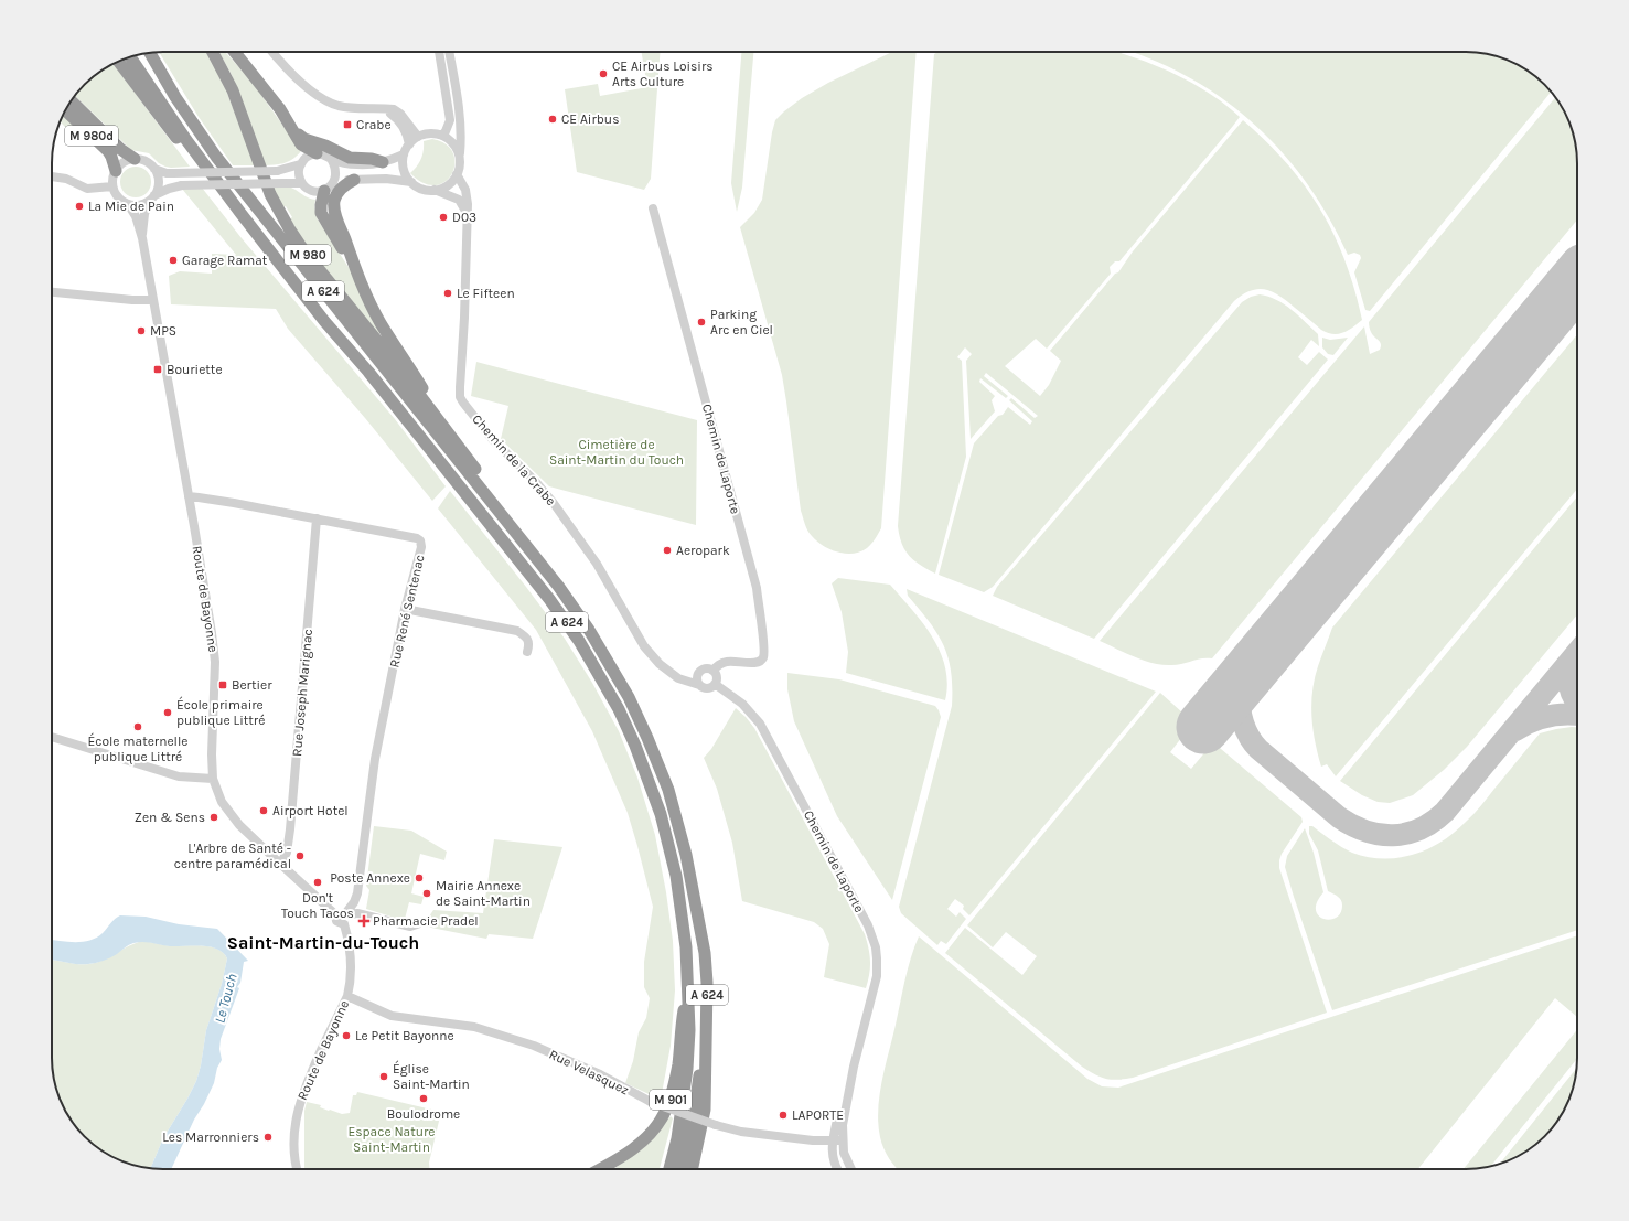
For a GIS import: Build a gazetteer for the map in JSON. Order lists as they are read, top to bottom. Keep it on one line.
{"streets":{"highway":["M 980d","M 980","A 624","M 901"],"street":["Chemin de Laporte","Chemin de la Crabe","Route de Bayonne","Rue René Sentenac","Rue Joseph Marignac","Rue Velasquez"]},"crossings":[["M 980d","Route de Bayonne"],["M 980","A 624"],["A 624","M 901"],["Chemin de Laporte","Chemin de la Crabe"],["Chemin de Laporte","Rue Velasquez"],["Route de Bayonne","Rue René Sentenac"],["Route de Bayonne","Rue Joseph Marignac"],["Route de Bayonne","Rue Velasquez"],["Rue René Sentenac","Rue Joseph Marignac"]],"districts":["Saint-Martin-du-Touch"],"water":["Le Touch"],"parks":["Cimetière de Saint-Martin du Touch","Espace Nature Saint-Martin"],"places":{"other":["CE Airbus Loisirs Arts Culture","CE Airbus","La Mie de Pain","D03","Garage Ramat","Le Fifteen","Parking Arc en Ciel","MPS","Aeropark","École primaire publique Littré","École maternelle publique Littré","Airport Hotel","Zen & Sens","L'Arbre de Santé - centre paramédical","Poste Annexe","Don't Touch Tacos","Mairie Annexe de Saint-Martin","Le Petit Bayonne","Église Saint-Martin","Boulodrome","LAPORTE","Les Marronniers"],"transit":["Crabe","Bouriette","Bertier"],"health":["Pharmacie Pradel"]}}
